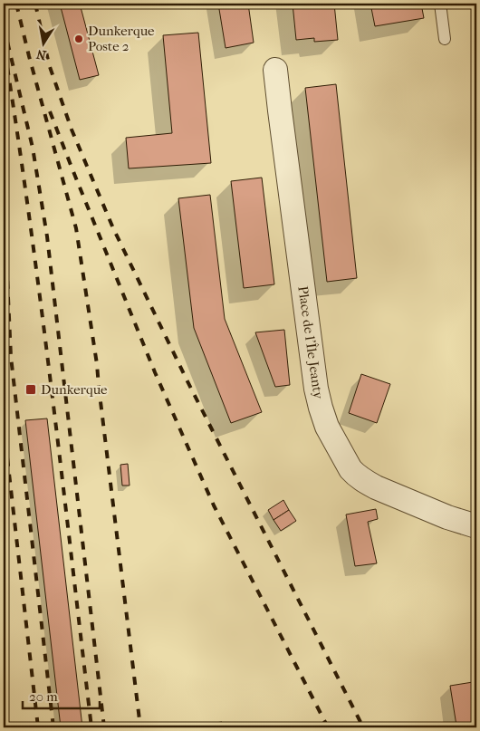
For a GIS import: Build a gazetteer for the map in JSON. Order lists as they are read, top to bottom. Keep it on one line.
{"streets":{"street":["Place de l'Île Jeanty"]},"places":{"other":["Dunkerque Poste 2"],"transit":["Dunkerque"]},"scale_bar":"20 m","north":"bottom"}
